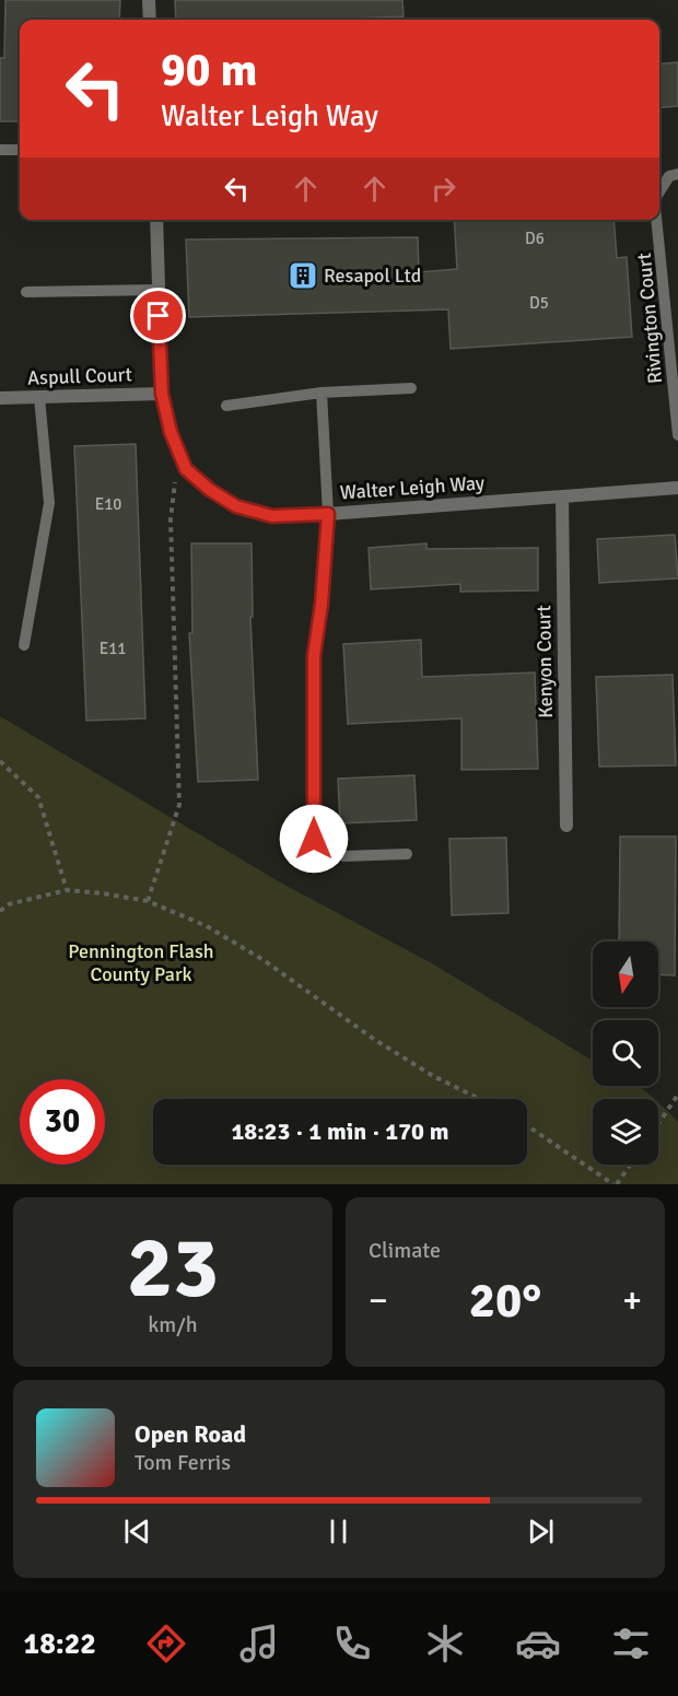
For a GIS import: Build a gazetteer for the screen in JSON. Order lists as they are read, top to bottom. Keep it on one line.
{"streets":{"street":["Aspull Court","Walter Leigh Way","Kenyon Court"],"lane":["Rivington Court"]},"crossings":[["Aspull Court","Walter Leigh Way"],["Walter Leigh Way","Kenyon Court"]],"parks":["Pennington Flash County Park"],"places":{"building":["Resapol Ltd"]},"house_numbers":["D6","D5","E10","E11"],"north":"bottom","page":{"turn":["90 m","Walter Leigh Way"],"limit":"30","trip":"18:23 · 1 min · 170 m","tile":[["23","km/h"],"Climate"],"heat":["−","20°","+"],"song":["Open Road","Tom Ferris"],"tabs":"18:22"}}
